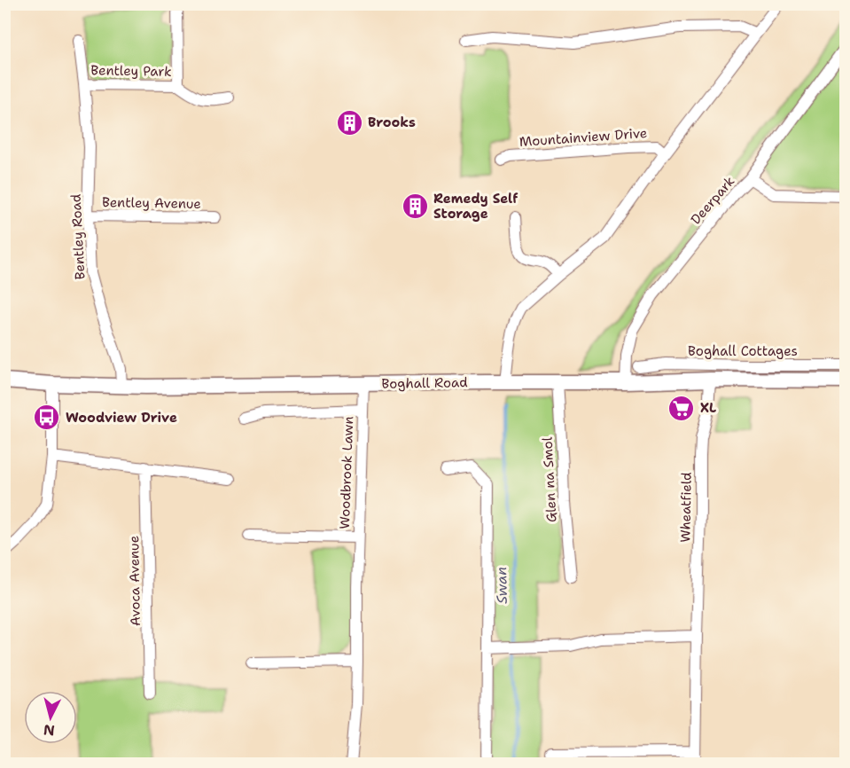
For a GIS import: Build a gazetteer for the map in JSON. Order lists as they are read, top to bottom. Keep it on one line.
{"streets":{"street":["Bentley Park","Mountainview Drive","Deerpark","Bentley Avenue","Bentley Road","Boghall Cottages","Boghall Road","Woodbrook Lawn","Glen na Smol","Wheatfield","Avoca Avenue"]},"crossings":[["Bentley Park","Bentley Road"],["Deerpark","Boghall Road"],["Bentley Avenue","Bentley Road"],["Bentley Road","Boghall Road"],["Boghall Cottages","Boghall Road"],["Boghall Road","Woodbrook Lawn"],["Boghall Road","Glen na Smol"],["Boghall Road","Wheatfield"]],"water":["Swan"],"places":{"building":["Brooks","Remedy Self Storage"],"supermarket":["XL"],"bus stop":["Woodview Drive"]},"north":"bottom"}
